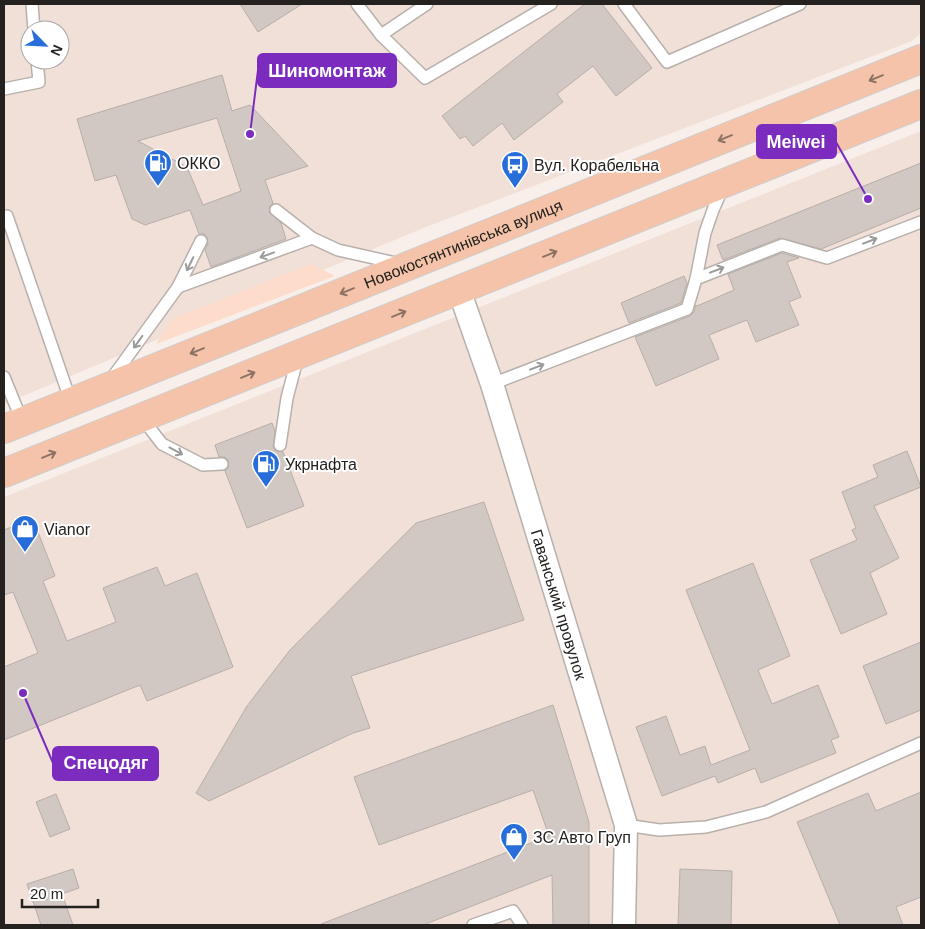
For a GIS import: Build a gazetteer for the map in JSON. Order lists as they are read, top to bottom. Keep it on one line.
{"streets":{"main road":["Новокостянтинівська вулиця"],"street":["Гаванський провулок"]},"places":{"other":["Шиномонтаж","Meiwei","Спецодяг"],"fuel station":["ОККО","Укрнафта"],"bus stop":["Вул. Корабельна"],"shop":["Vianor","ЗС Авто Груп"]},"scale_bar":"20 m","north":"bottom right"}
